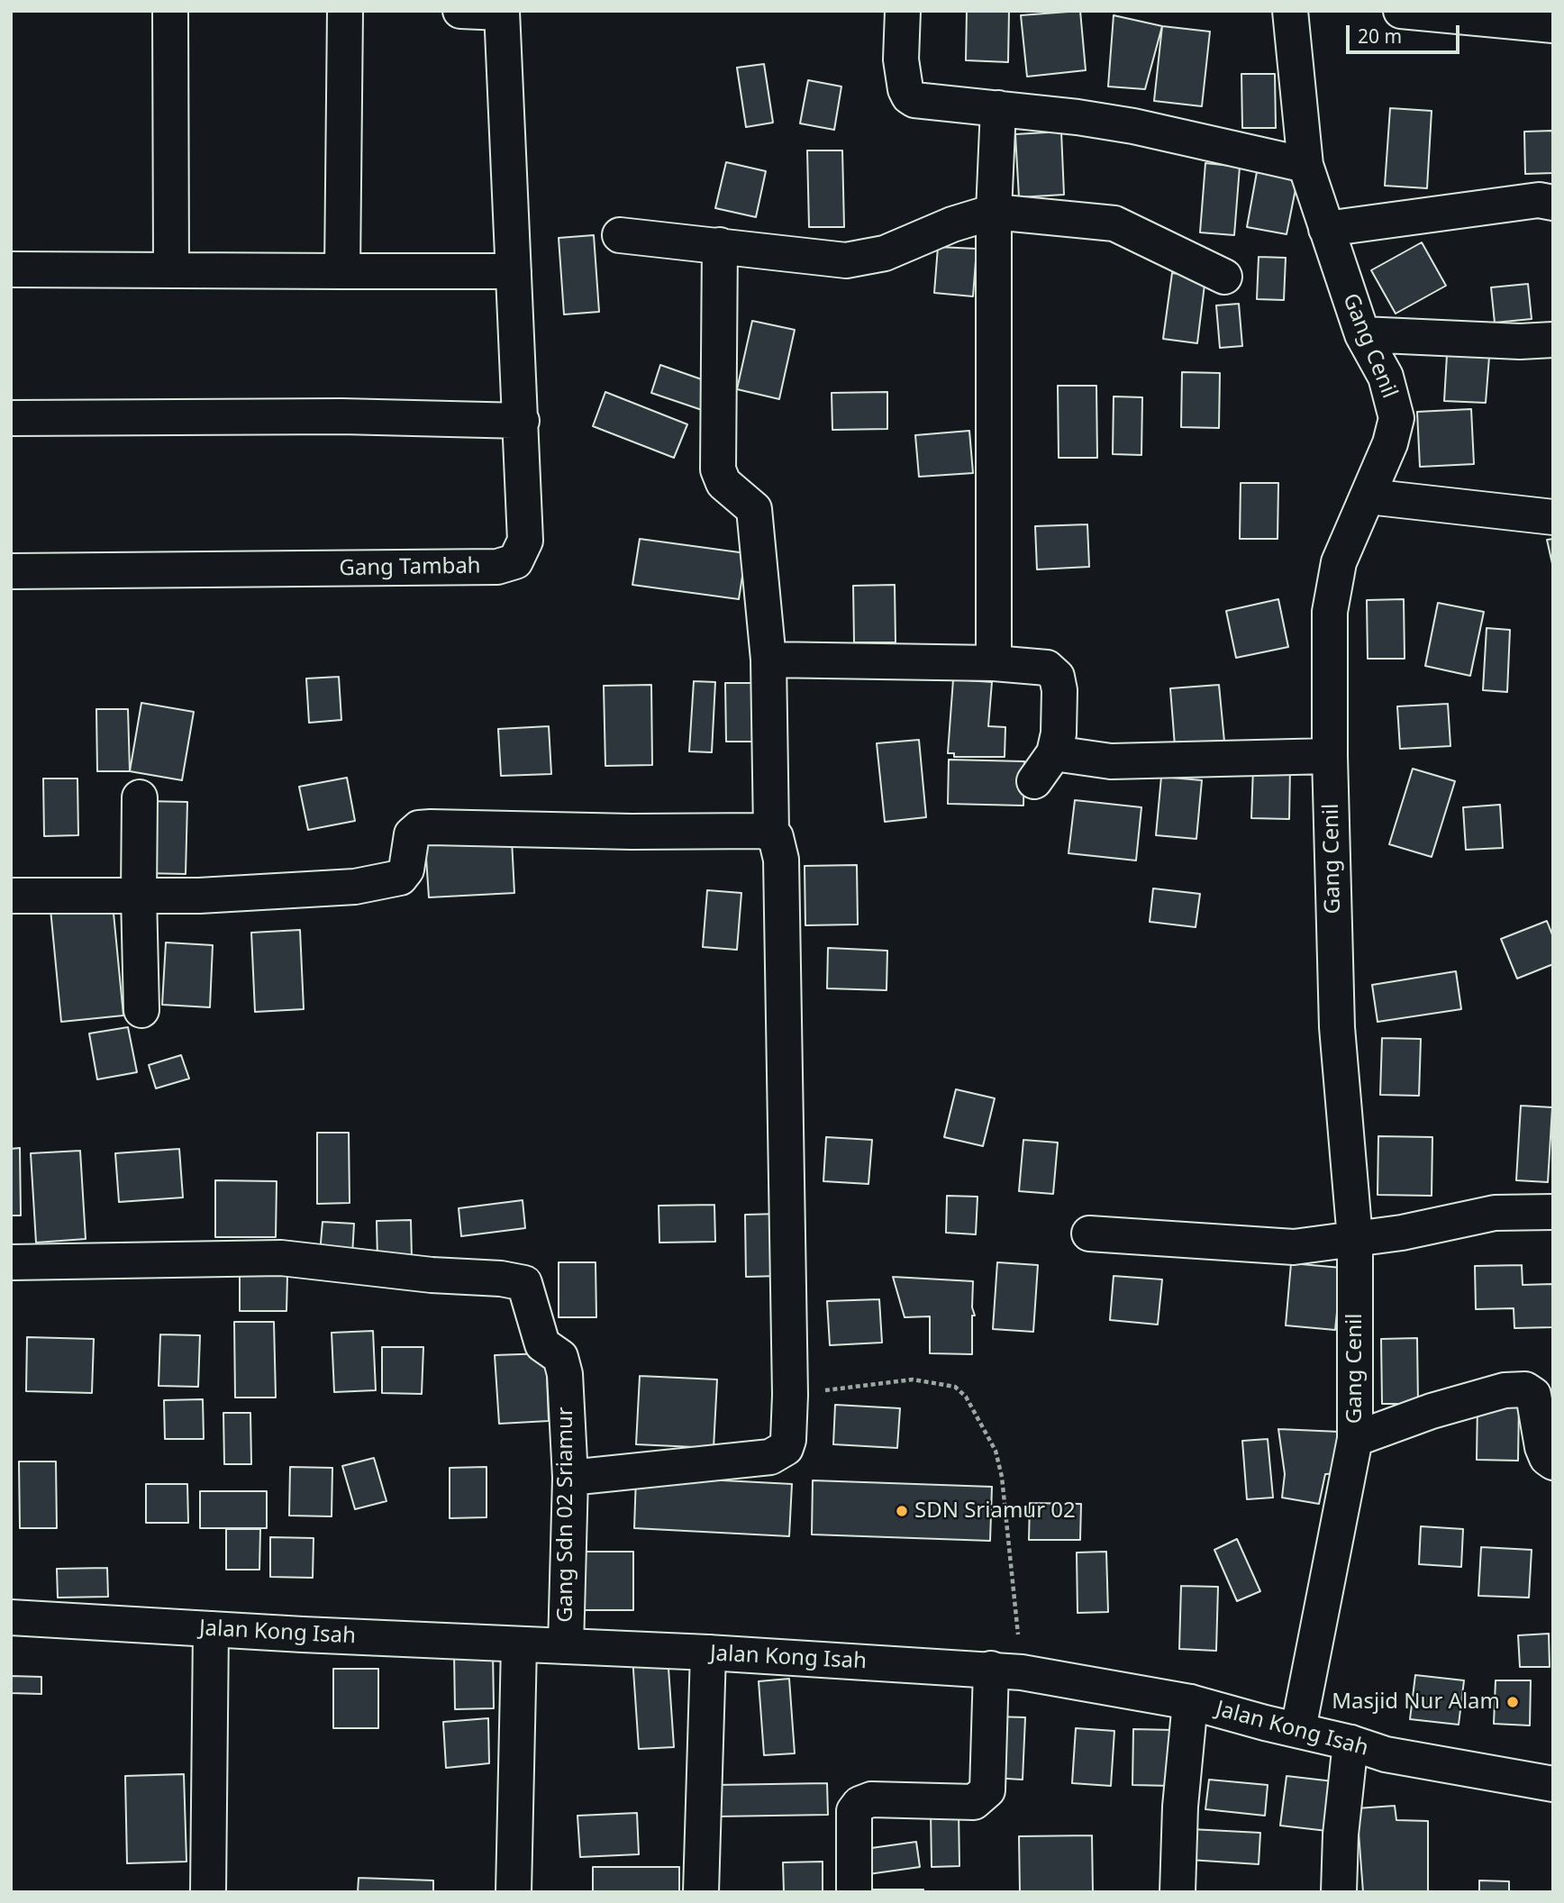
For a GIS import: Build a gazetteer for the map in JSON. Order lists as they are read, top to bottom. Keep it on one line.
{"streets":{"street":["Gang Cenil","Gang Tambah","Gang Sdn 02 Sriamur","Jalan Kong Isah"]},"crossings":[["Gang Cenil","Jalan Kong Isah"],["Gang Sdn 02 Sriamur","Jalan Kong Isah"]],"places":["SDN Sriamur 02","Masjid Nur Alam"],"scale_bar":"20 m"}
